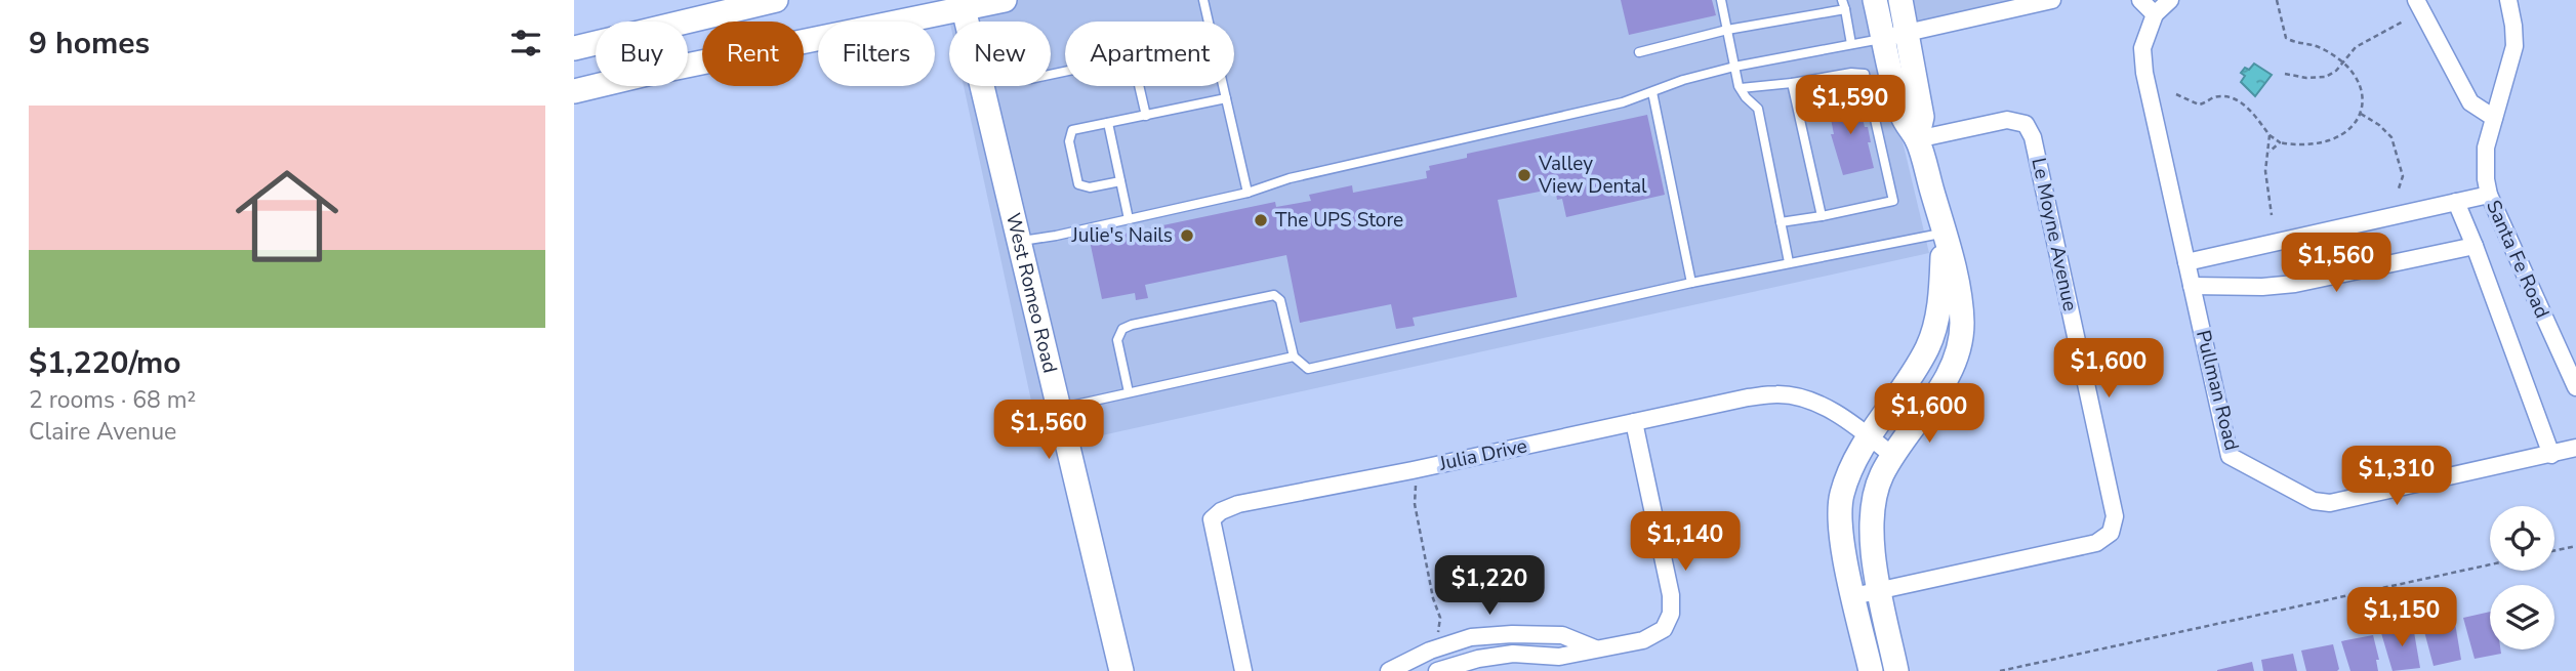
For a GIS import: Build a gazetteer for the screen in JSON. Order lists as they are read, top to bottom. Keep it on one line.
{"streets":{"main road":["West Romeo Road"],"street":["Le Moyne Avenue","Santa Fe Road","Pullman Road","Julia Drive"]},"crossings":[["Santa Fe Road","Pullman Road"]],"places":["Valley View Dental","The UPS Store","Julie's Nails"],"page":{"heading":"9 homes","chip":["Buy","Rent","Filters","New","Apartment"],"price":["$1,590","$1,560","$1,600","$1,600","$1,560","$1,310","$1,140","$1,220","$1,150"],"list":[{"name":"$1,220/mo","note":"2 rooms · 68 m² · Claire Avenue"}]}}
